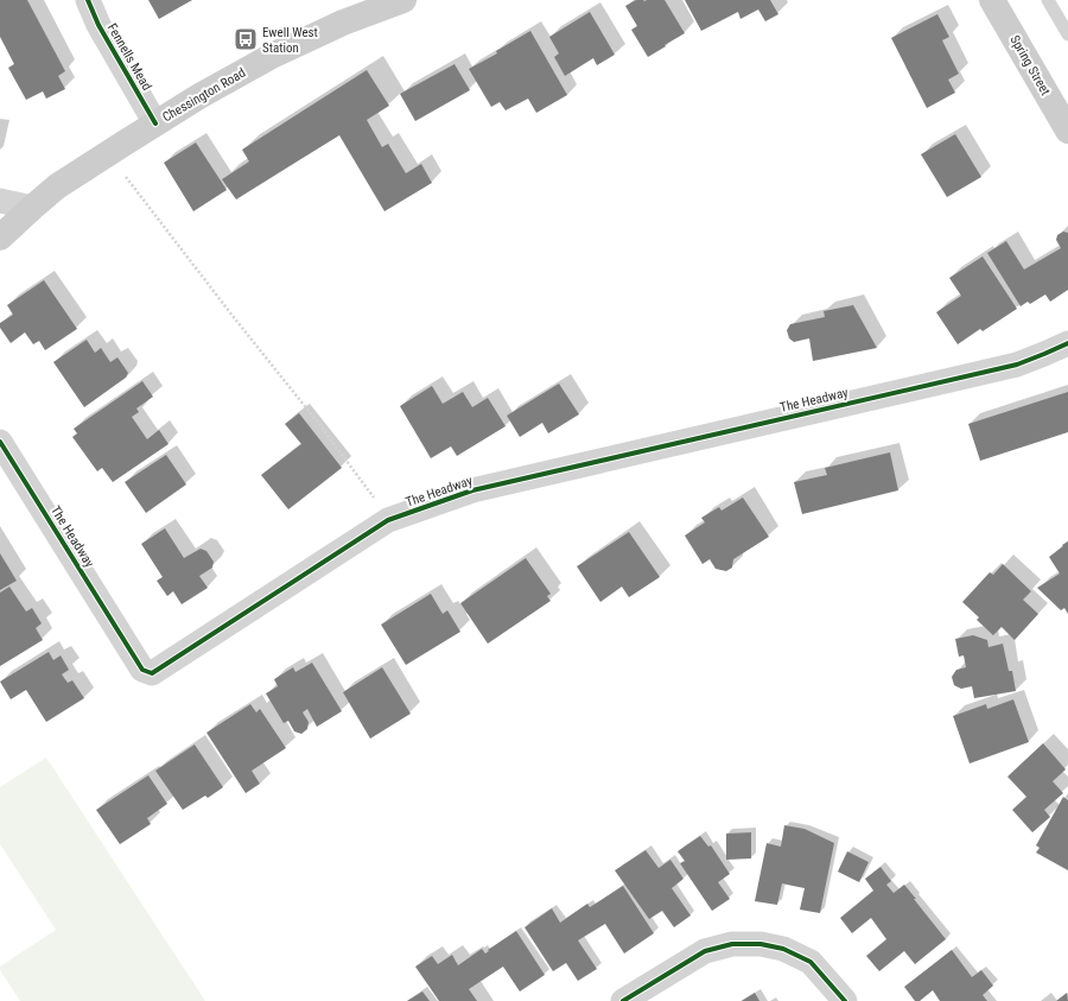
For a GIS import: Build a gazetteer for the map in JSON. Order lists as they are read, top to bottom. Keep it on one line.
{"streets":{"main road":["Spring Street","Chessington Road"],"street":["Fennells Mead","The Headway"]},"crossings":[["Fennells Mead","Chessington Road"]],"places":{"bus stop":["Ewell West Station"]}}
